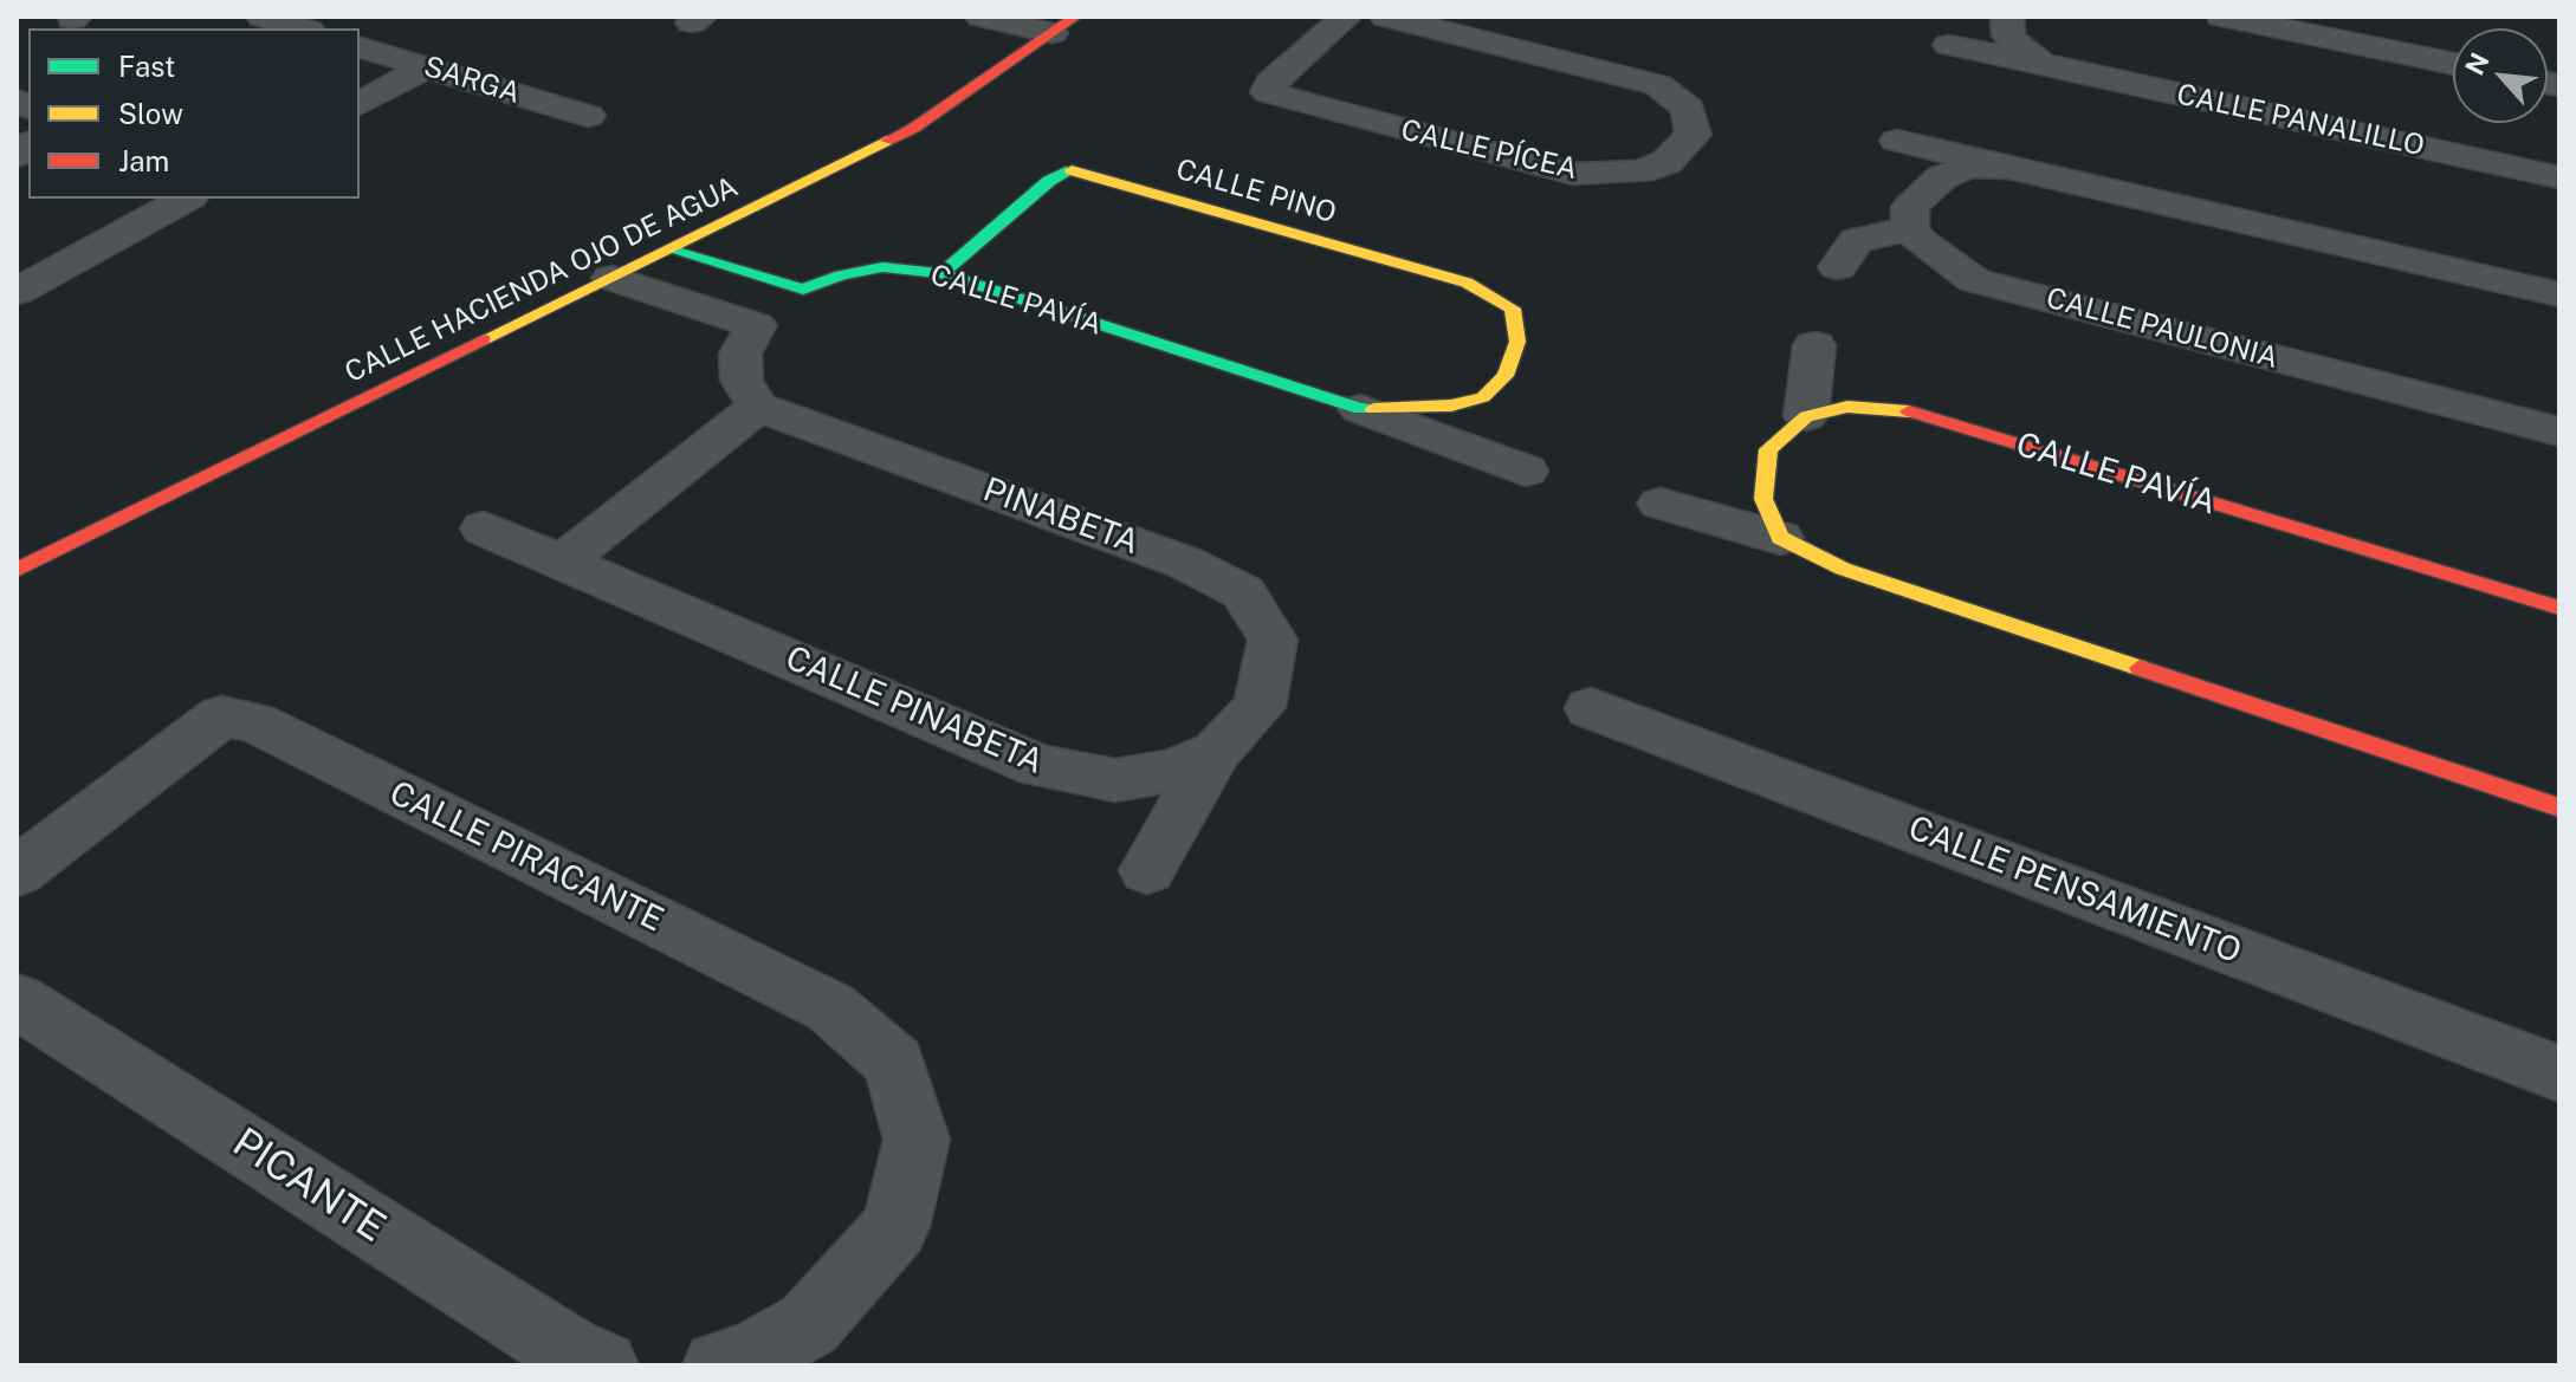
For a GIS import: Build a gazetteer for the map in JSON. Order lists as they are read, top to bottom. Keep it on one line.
{"streets":{"street":["SARGA","CALLE PANALILLO","CALLE PÍCEA","CALLE PINO","CALLE HACIENDA OJO DE AGUA","CALLE PAVÍA","CALLE PAULONIA","PINABETA","CALLE PINABETA","CALLE PIRACANTE","CALLE PENSAMIENTO","PICANTE"]},"crossings":[["CALLE PINO","CALLE PAVÍA"],["CALLE HACIENDA OJO DE AGUA","CALLE PAVÍA"],["PINABETA","CALLE PINABETA"]],"legend":["Fast","Slow","Jam"],"north":"top left"}
